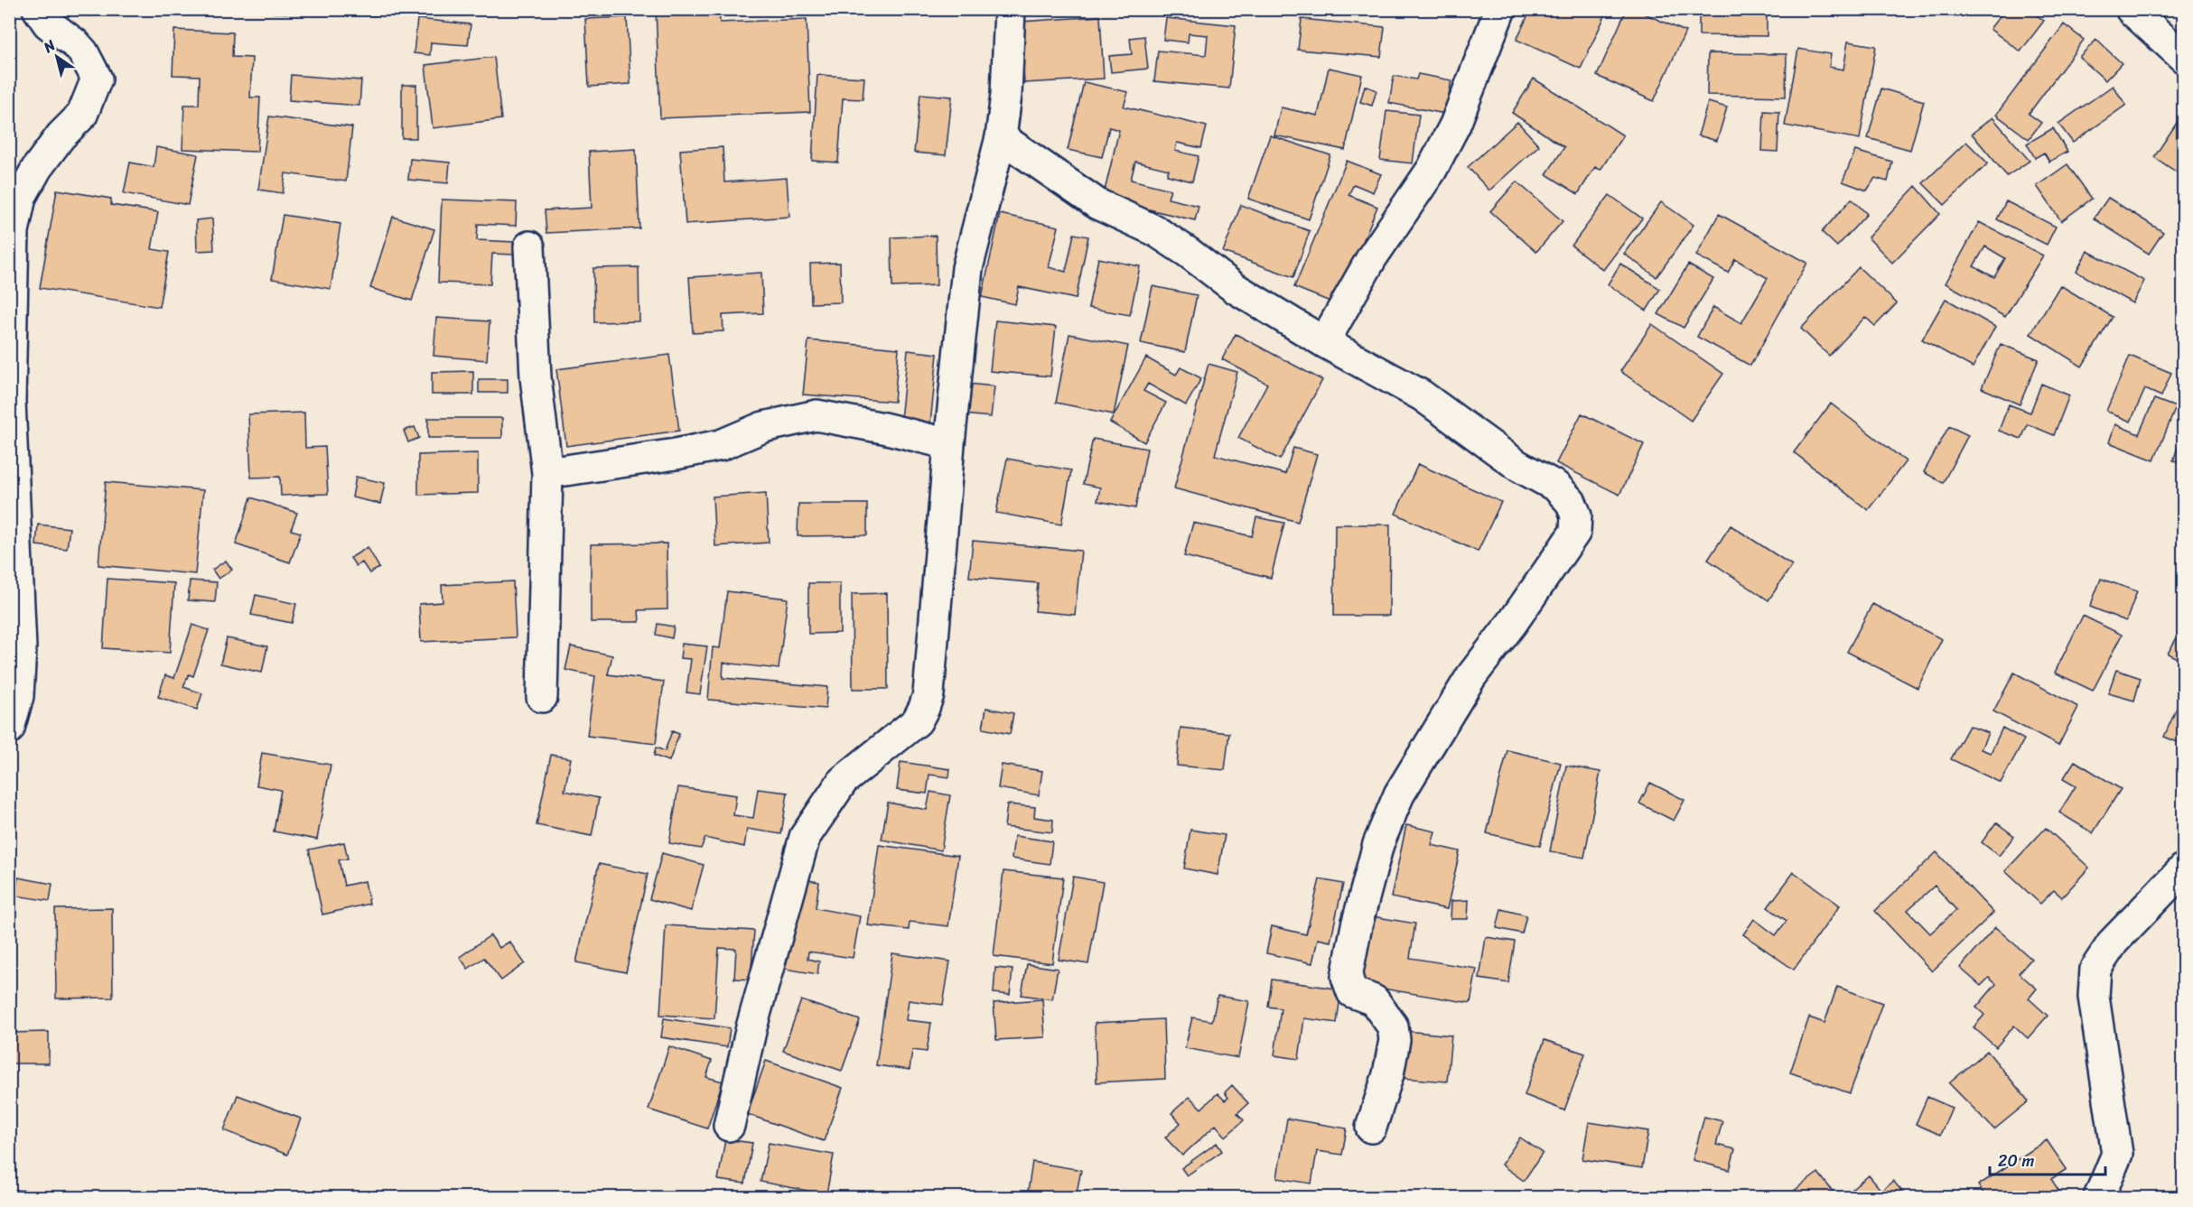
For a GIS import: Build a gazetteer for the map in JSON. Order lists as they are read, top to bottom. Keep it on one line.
{"scale_bar":"20 m","north":"top left"}
